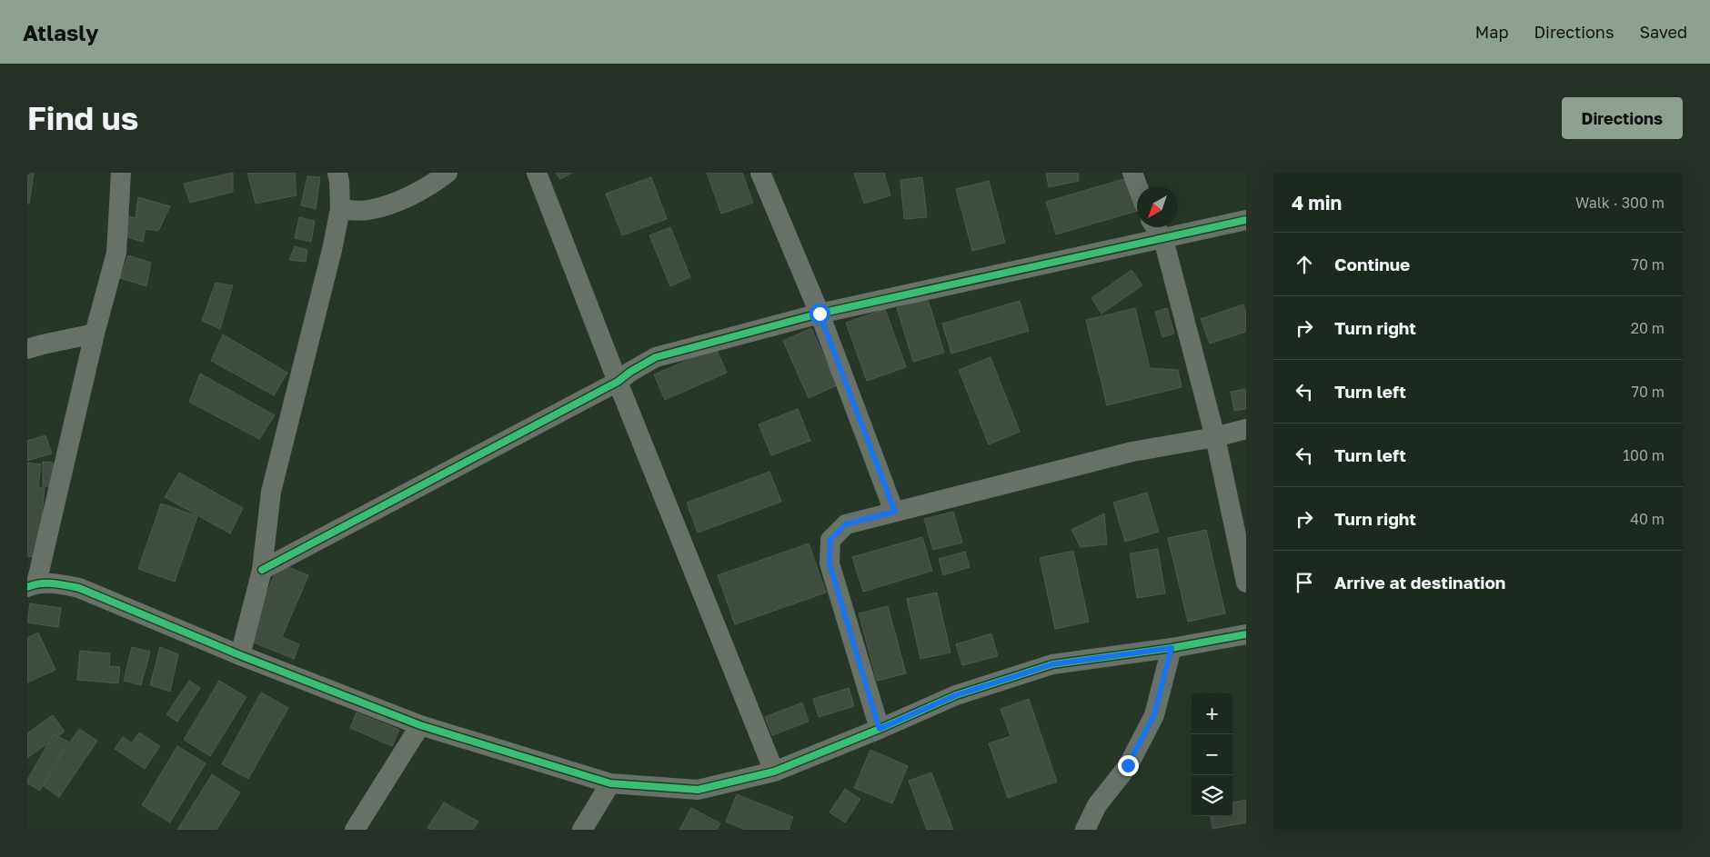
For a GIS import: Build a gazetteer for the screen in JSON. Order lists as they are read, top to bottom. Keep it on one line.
{"north":"bottom left","page":{"header":"Atlasly","nav":["Map","Directions","Saved"],"buttons":"Directions","title":"Find us","heading":["4 min","Walk · 300 m"],"list":[["Continue","70 m"],["Turn right","20 m"],["Turn left","70 m"],["Turn left","100 m"],["Turn right","40 m"],"Arrive at destination"],"map_buttons":["+","−"]}}
